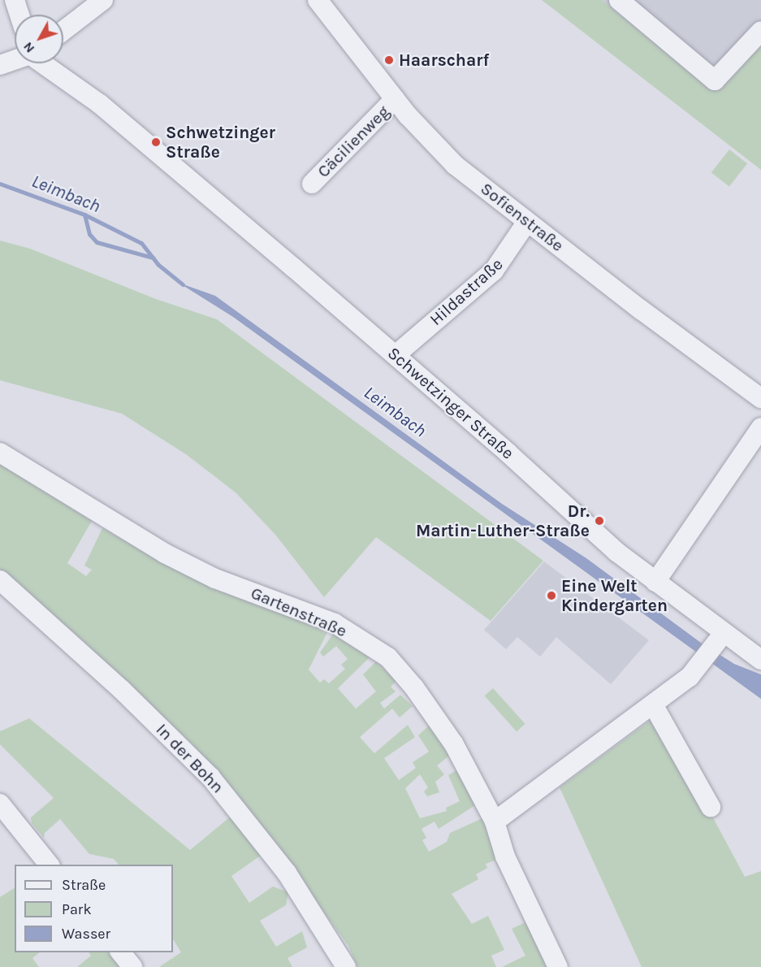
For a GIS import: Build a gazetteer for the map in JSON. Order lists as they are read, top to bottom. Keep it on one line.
{"streets":{"street":["Cäcilienweg","Sofienstraße","Hildastraße","Schwetzinger Straße","Gartenstraße","In der Bohn"]},"crossings":[["Cäcilienweg","Sofienstraße"],["Sofienstraße","Hildastraße"],["Hildastraße","Schwetzinger Straße"]],"water":["Leimbach"],"places":["Haarscharf","Schwetzinger Straße","Dr. Martin-Luther-Straße","Eine Welt Kindergarten"],"legend":["Straße","Park","Wasser"],"north":"bottom left"}
